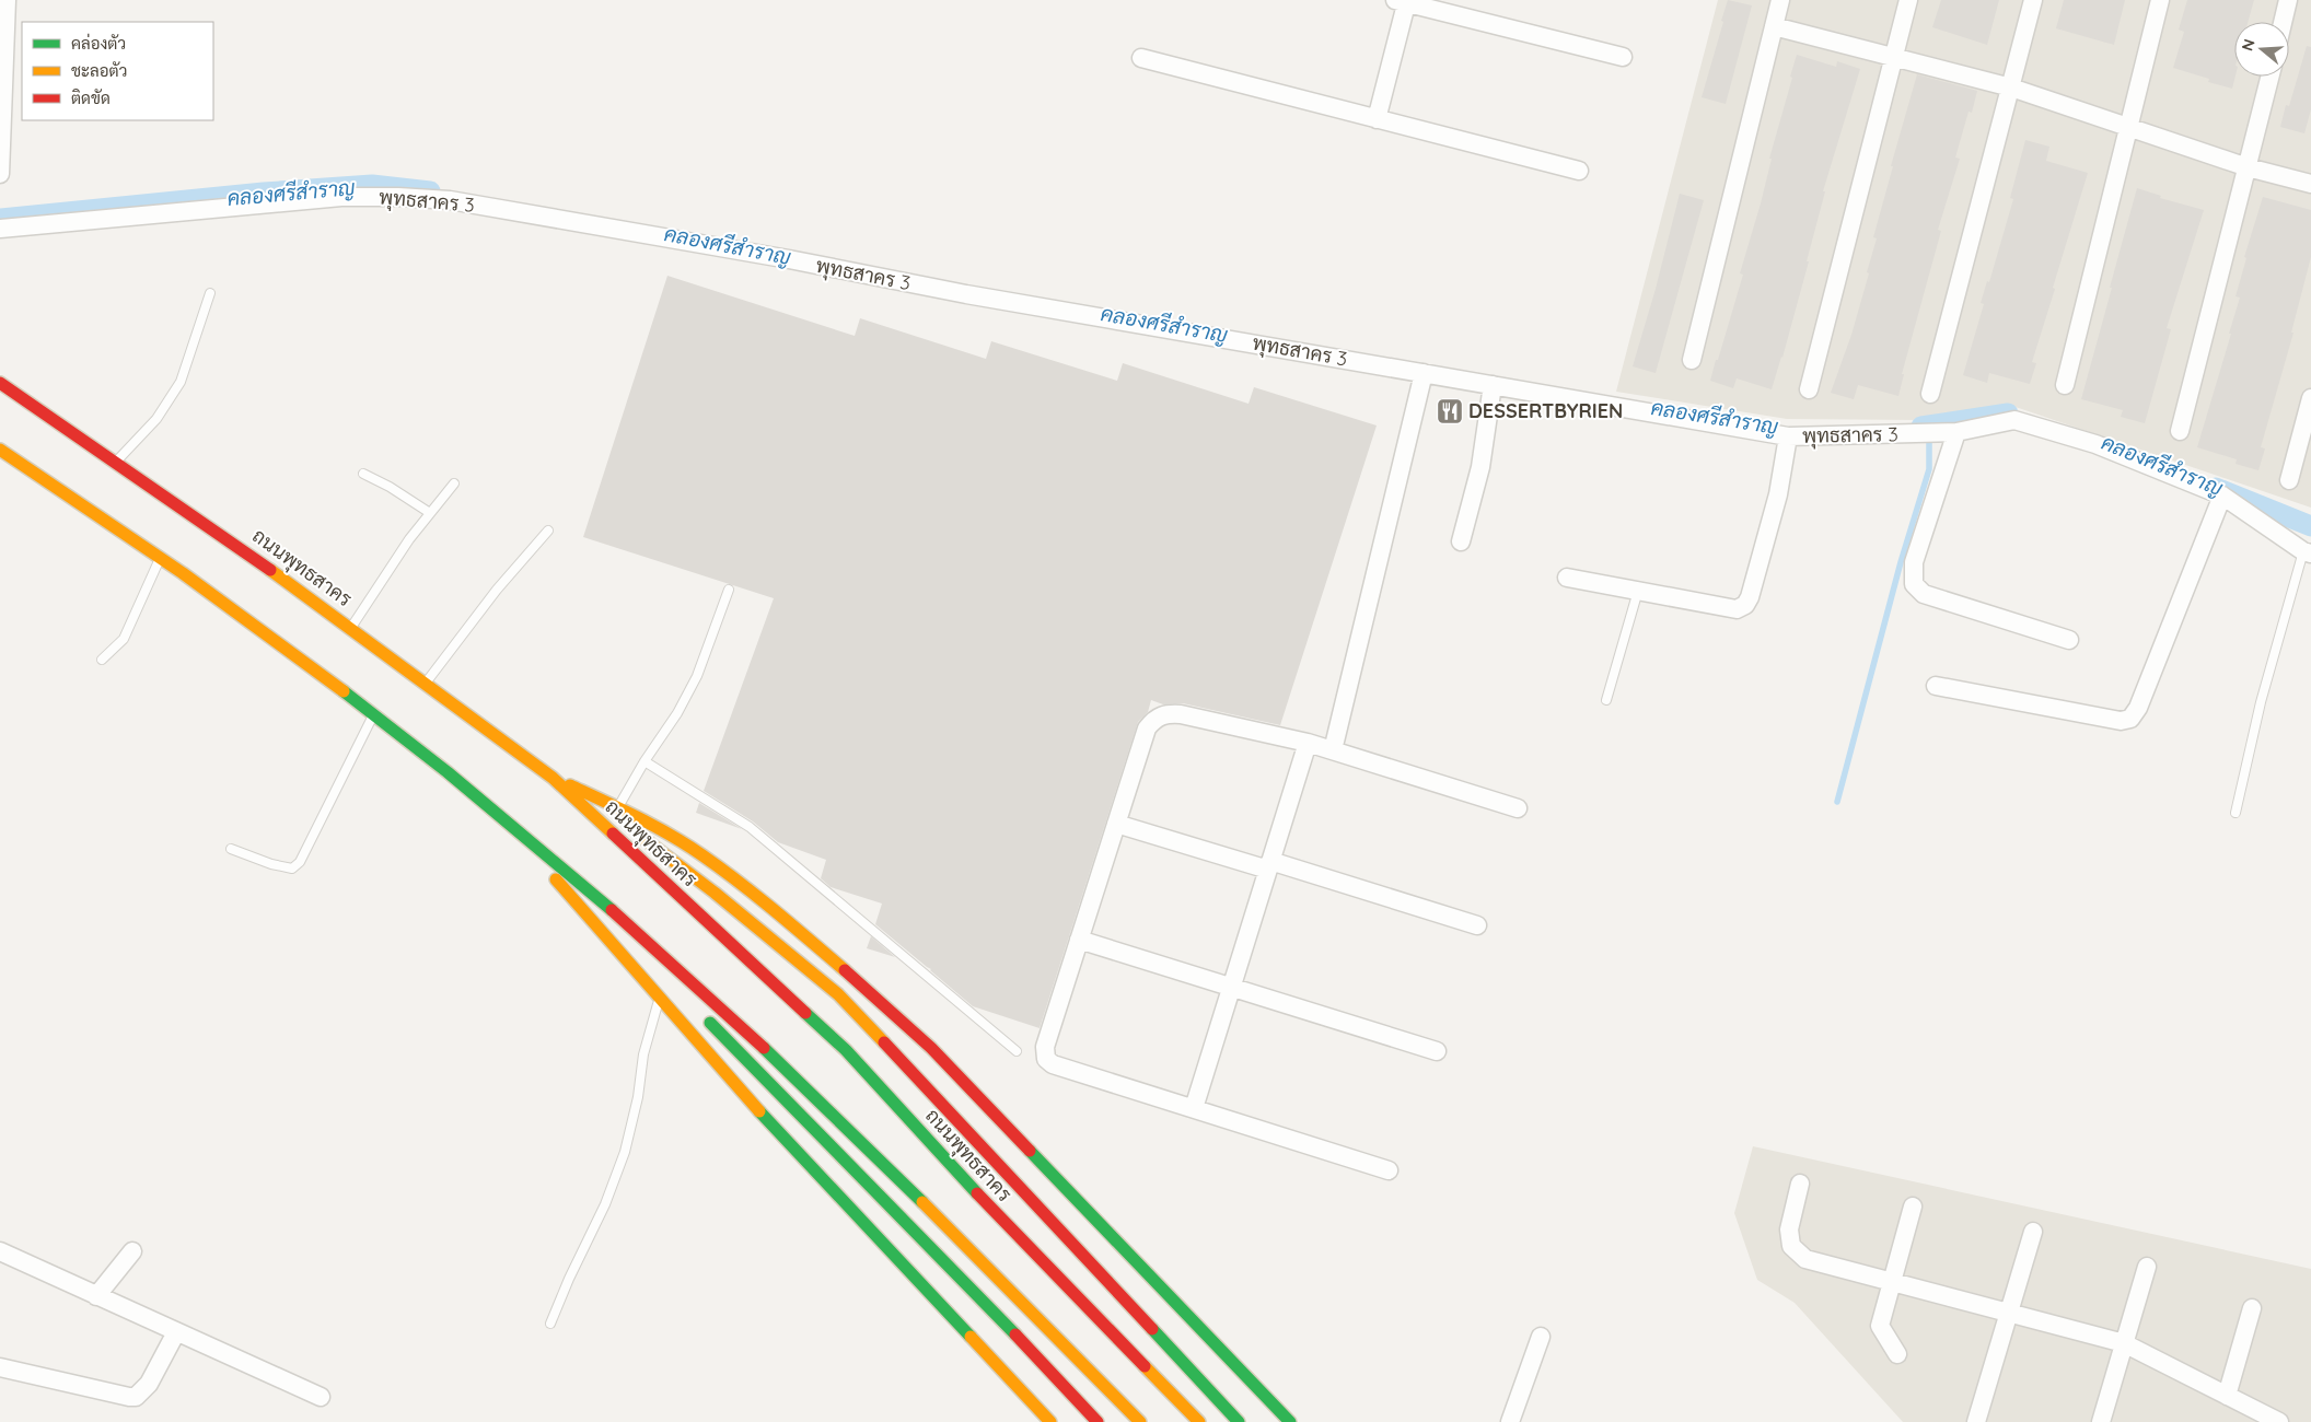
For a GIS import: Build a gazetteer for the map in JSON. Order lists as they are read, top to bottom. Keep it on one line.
{"streets":{"main road":["ถนนพุทธสาคร"],"street":["พุทธสาคร 3"]},"water":["คลองศรีสำราญ"],"places":{"restaurant":["DESSERTBYRIEN"]},"legend":["คล่องตัว","ชะลอตัว","ติดขัด"],"north":"left"}
